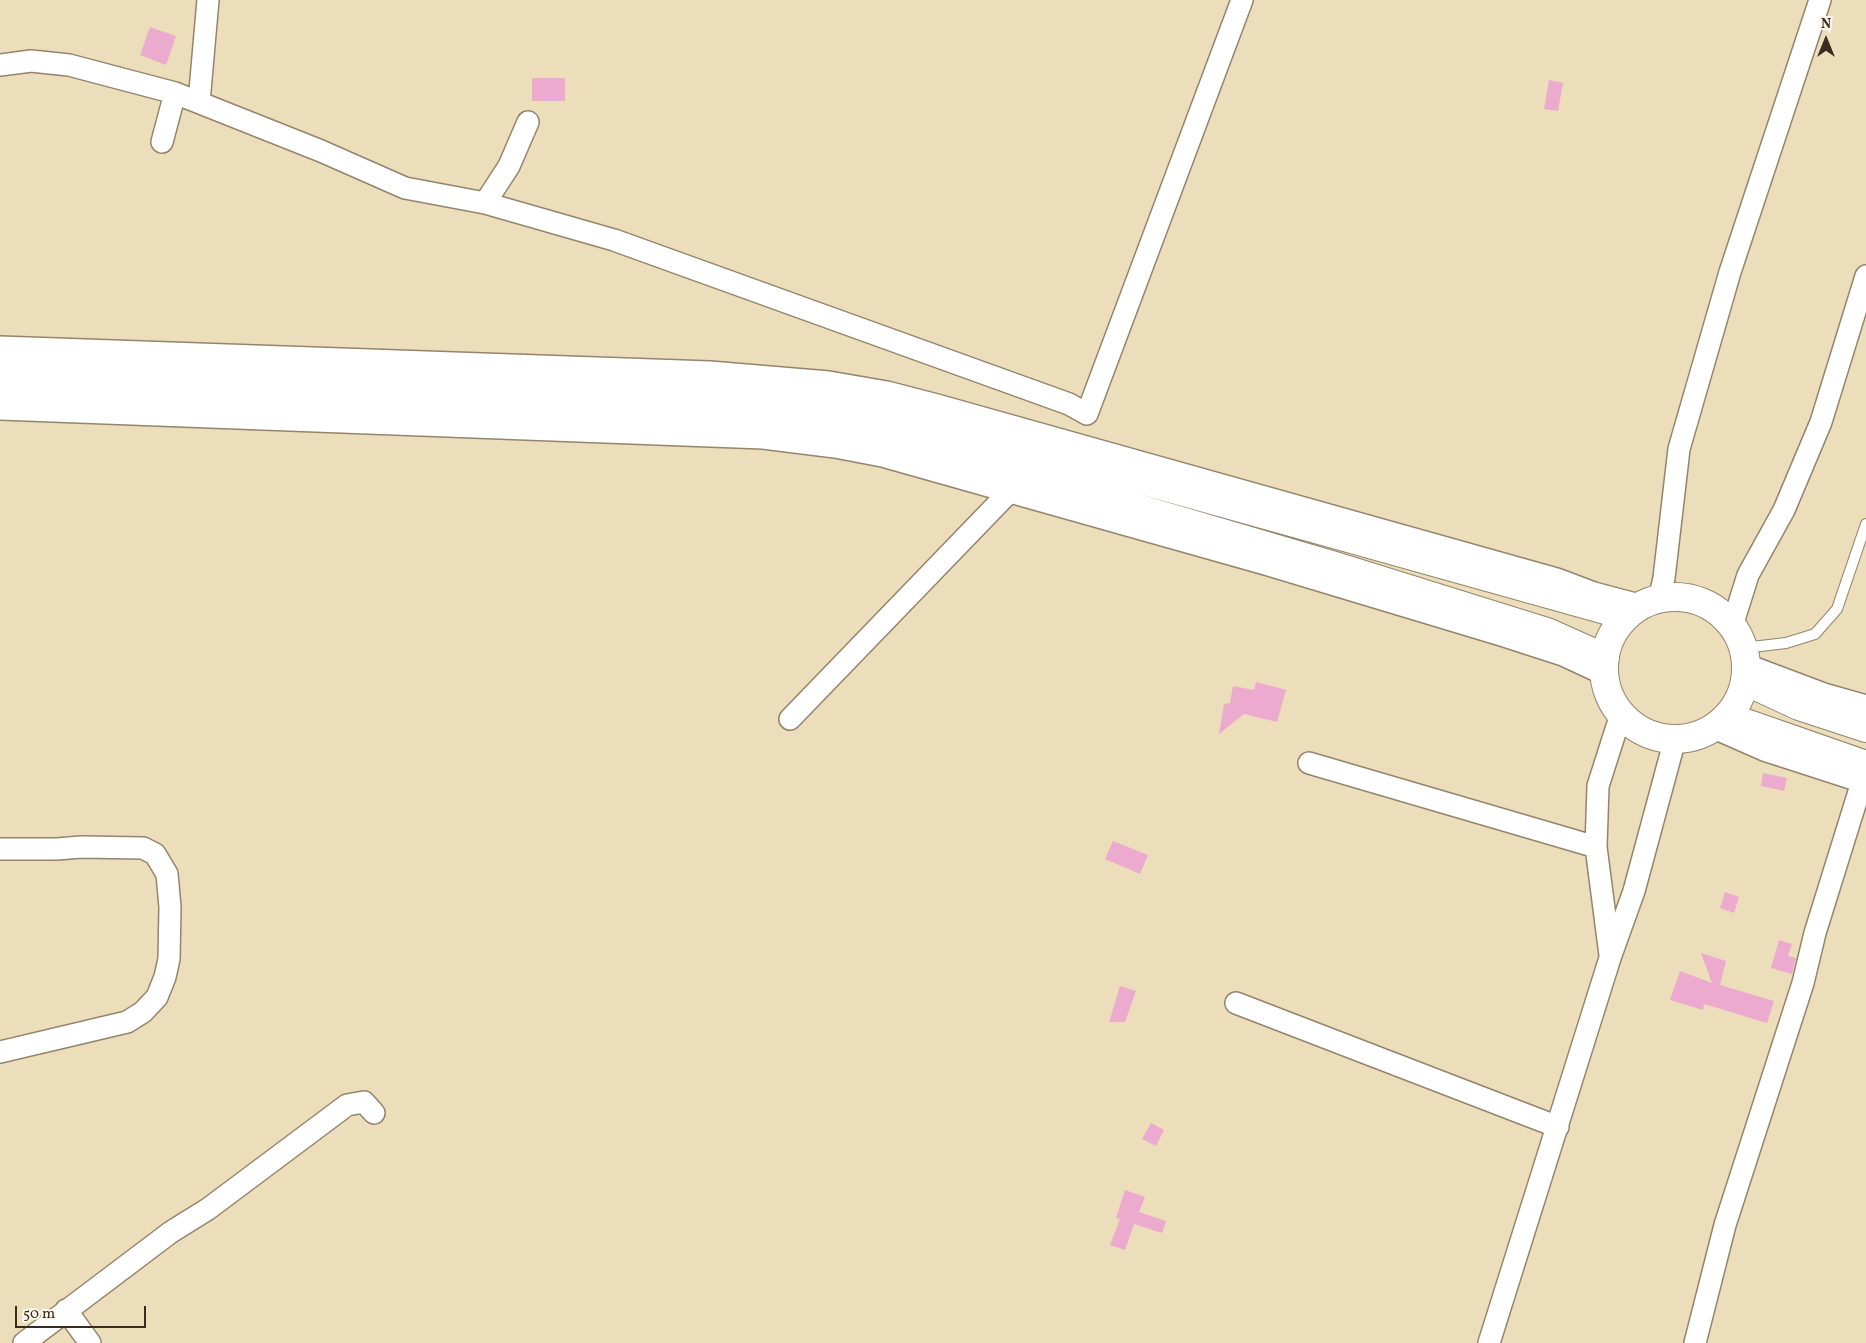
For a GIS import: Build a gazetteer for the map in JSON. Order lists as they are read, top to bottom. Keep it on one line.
{"scale_bar":"50 m","north":"top"}
